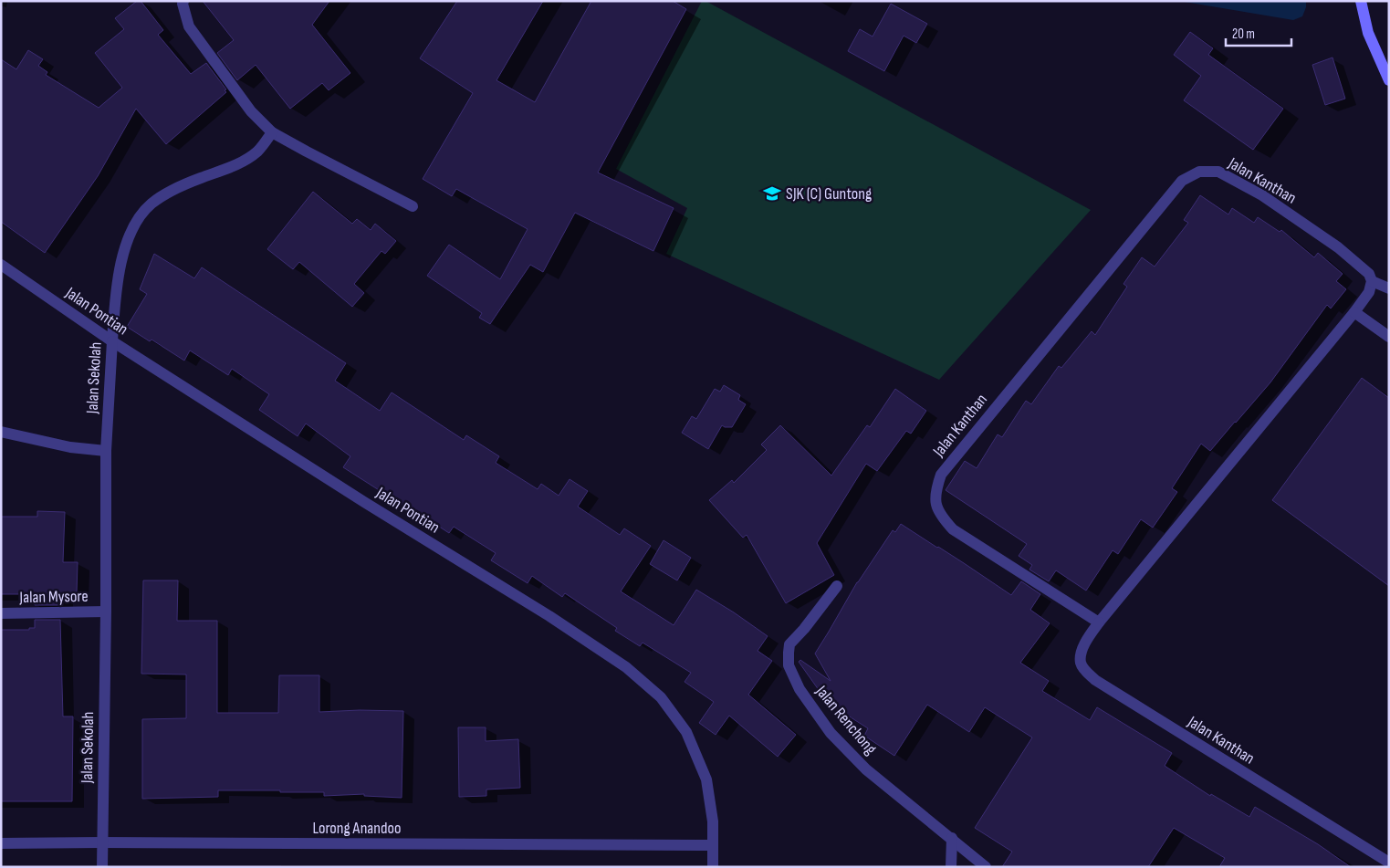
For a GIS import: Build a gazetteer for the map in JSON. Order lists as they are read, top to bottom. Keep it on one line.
{"streets":{"street":["Jalan Kanthan","Jalan Pontian","Jalan Sekolah","Jalan Mysore","Jalan Renchong","Lorong Anandoo"]},"crossings":[["Jalan Pontian","Jalan Sekolah"],["Jalan Pontian","Lorong Anandoo"],["Jalan Sekolah","Jalan Mysore"],["Jalan Sekolah","Lorong Anandoo"]],"places":{"school or university":["SJK (C) Guntong"]},"scale_bar":"20 m"}
